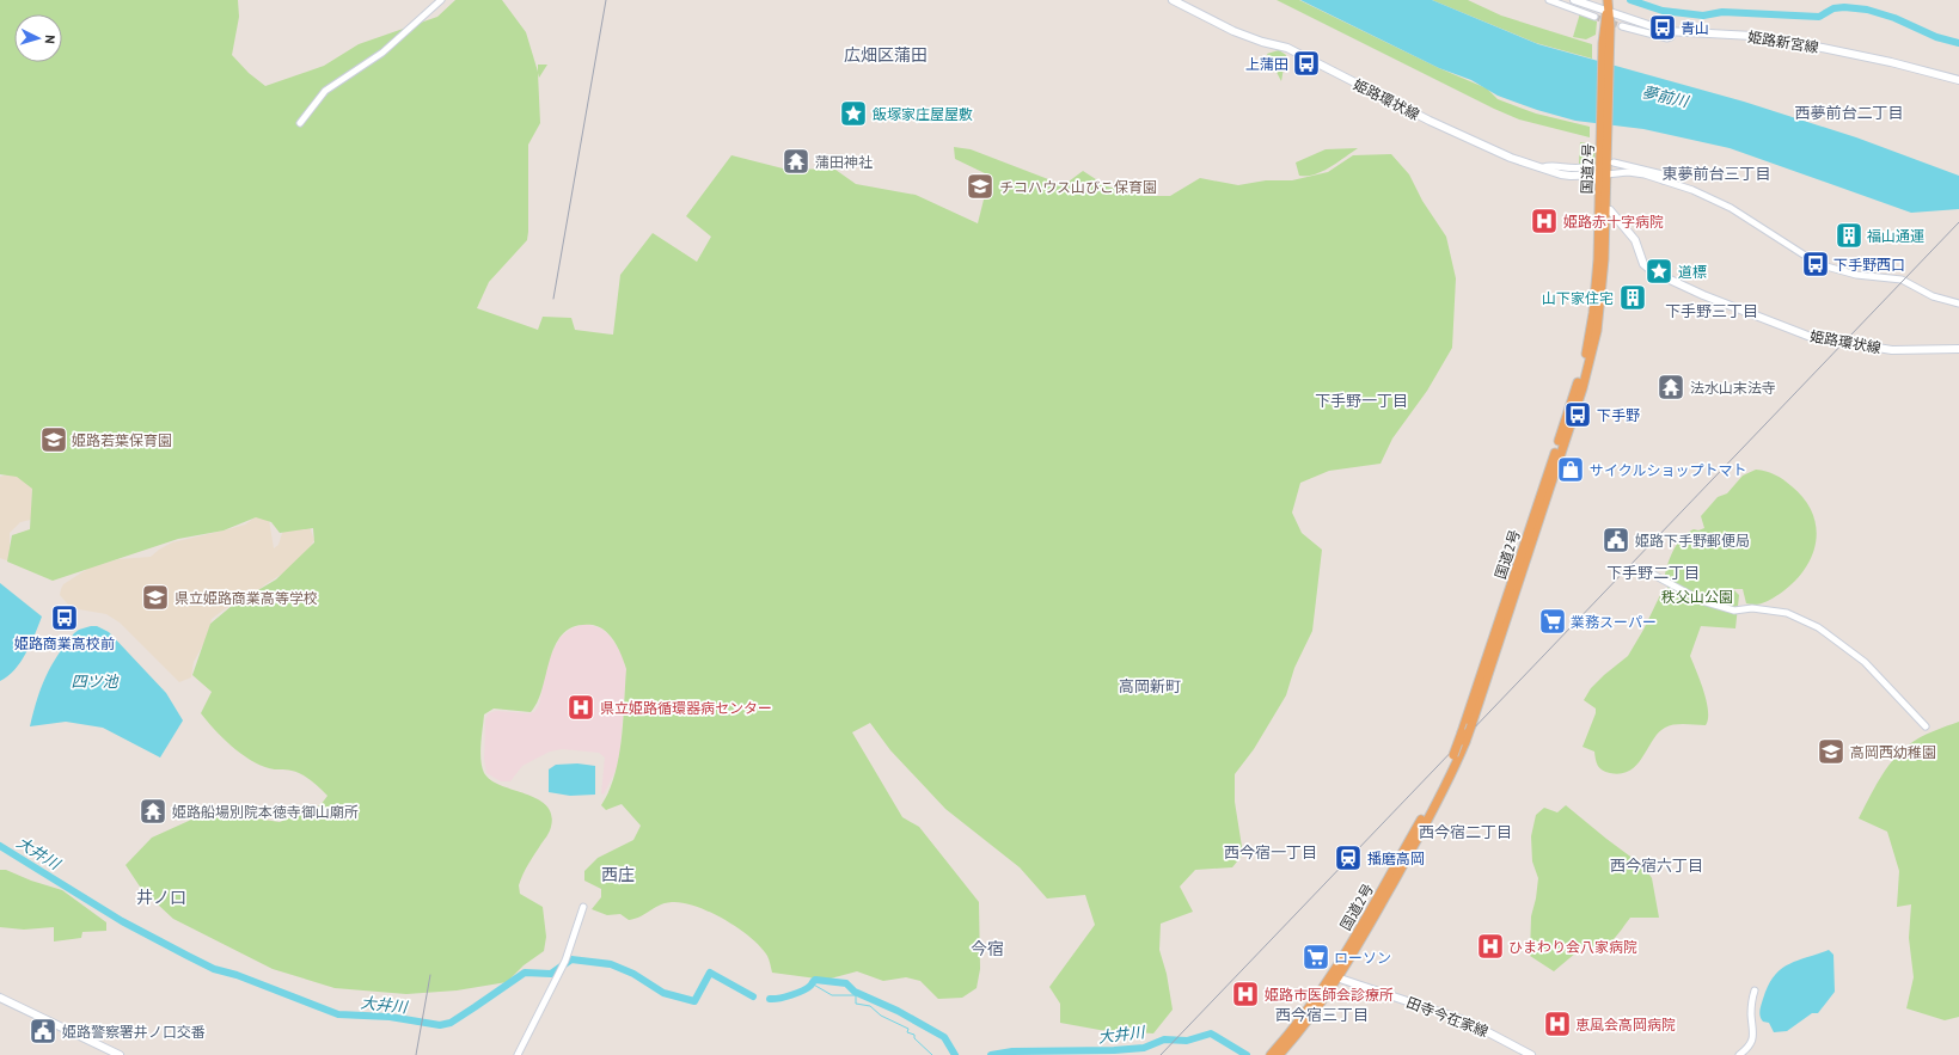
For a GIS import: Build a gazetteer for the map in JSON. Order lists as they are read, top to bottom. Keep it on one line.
{"streets":{"highway":["国道2号"],"main road":["姫路新宮線","姫路環状線","田寺今在家線"]},"crossings":[["姫路新宮線","国道2号"],["姫路環状線","国道2号"],["国道2号","田寺今在家線"]],"districts":["広畑区蒲田","西夢前台二丁目","東夢前台三丁目","下手野三丁目","下手野一丁目","下手野二丁目","高岡新町","西今宿二丁目","西今宿一丁目","西今宿六丁目","西庄","井ノ口","今宿","西今宿三丁目"],"water":["夢前川","四ツ池","大井川"],"parks":["秩父山公園"],"places":{"bus stop":["青山","上蒲田","下手野西口","下手野","姫路商業高校前"],"place":["飯塚家庄屋屋敷","道標"],"temple":["蒲田神社","法水山末法寺","姫路船場別院本徳寺御山廟所"],"school or university":["チコハウス山びこ保育園","姫路若葉保育園","県立姫路商業高等学校","高岡西幼稚園"],"hospital":["姫路赤十字病院","県立姫路循環器病センター","ひまわり会八家病院","姫路市医師会診療所","恵風会高岡病院"],"building":["福山通運","山下家住宅"],"shop":["サイクルショップトマト"],"public building":["姫路下手野郵便局","姫路警察署井ノ口交番"],"supermarket":["業務スーパー","ローソン"],"station":["播磨高岡"]},"north":"right"}
